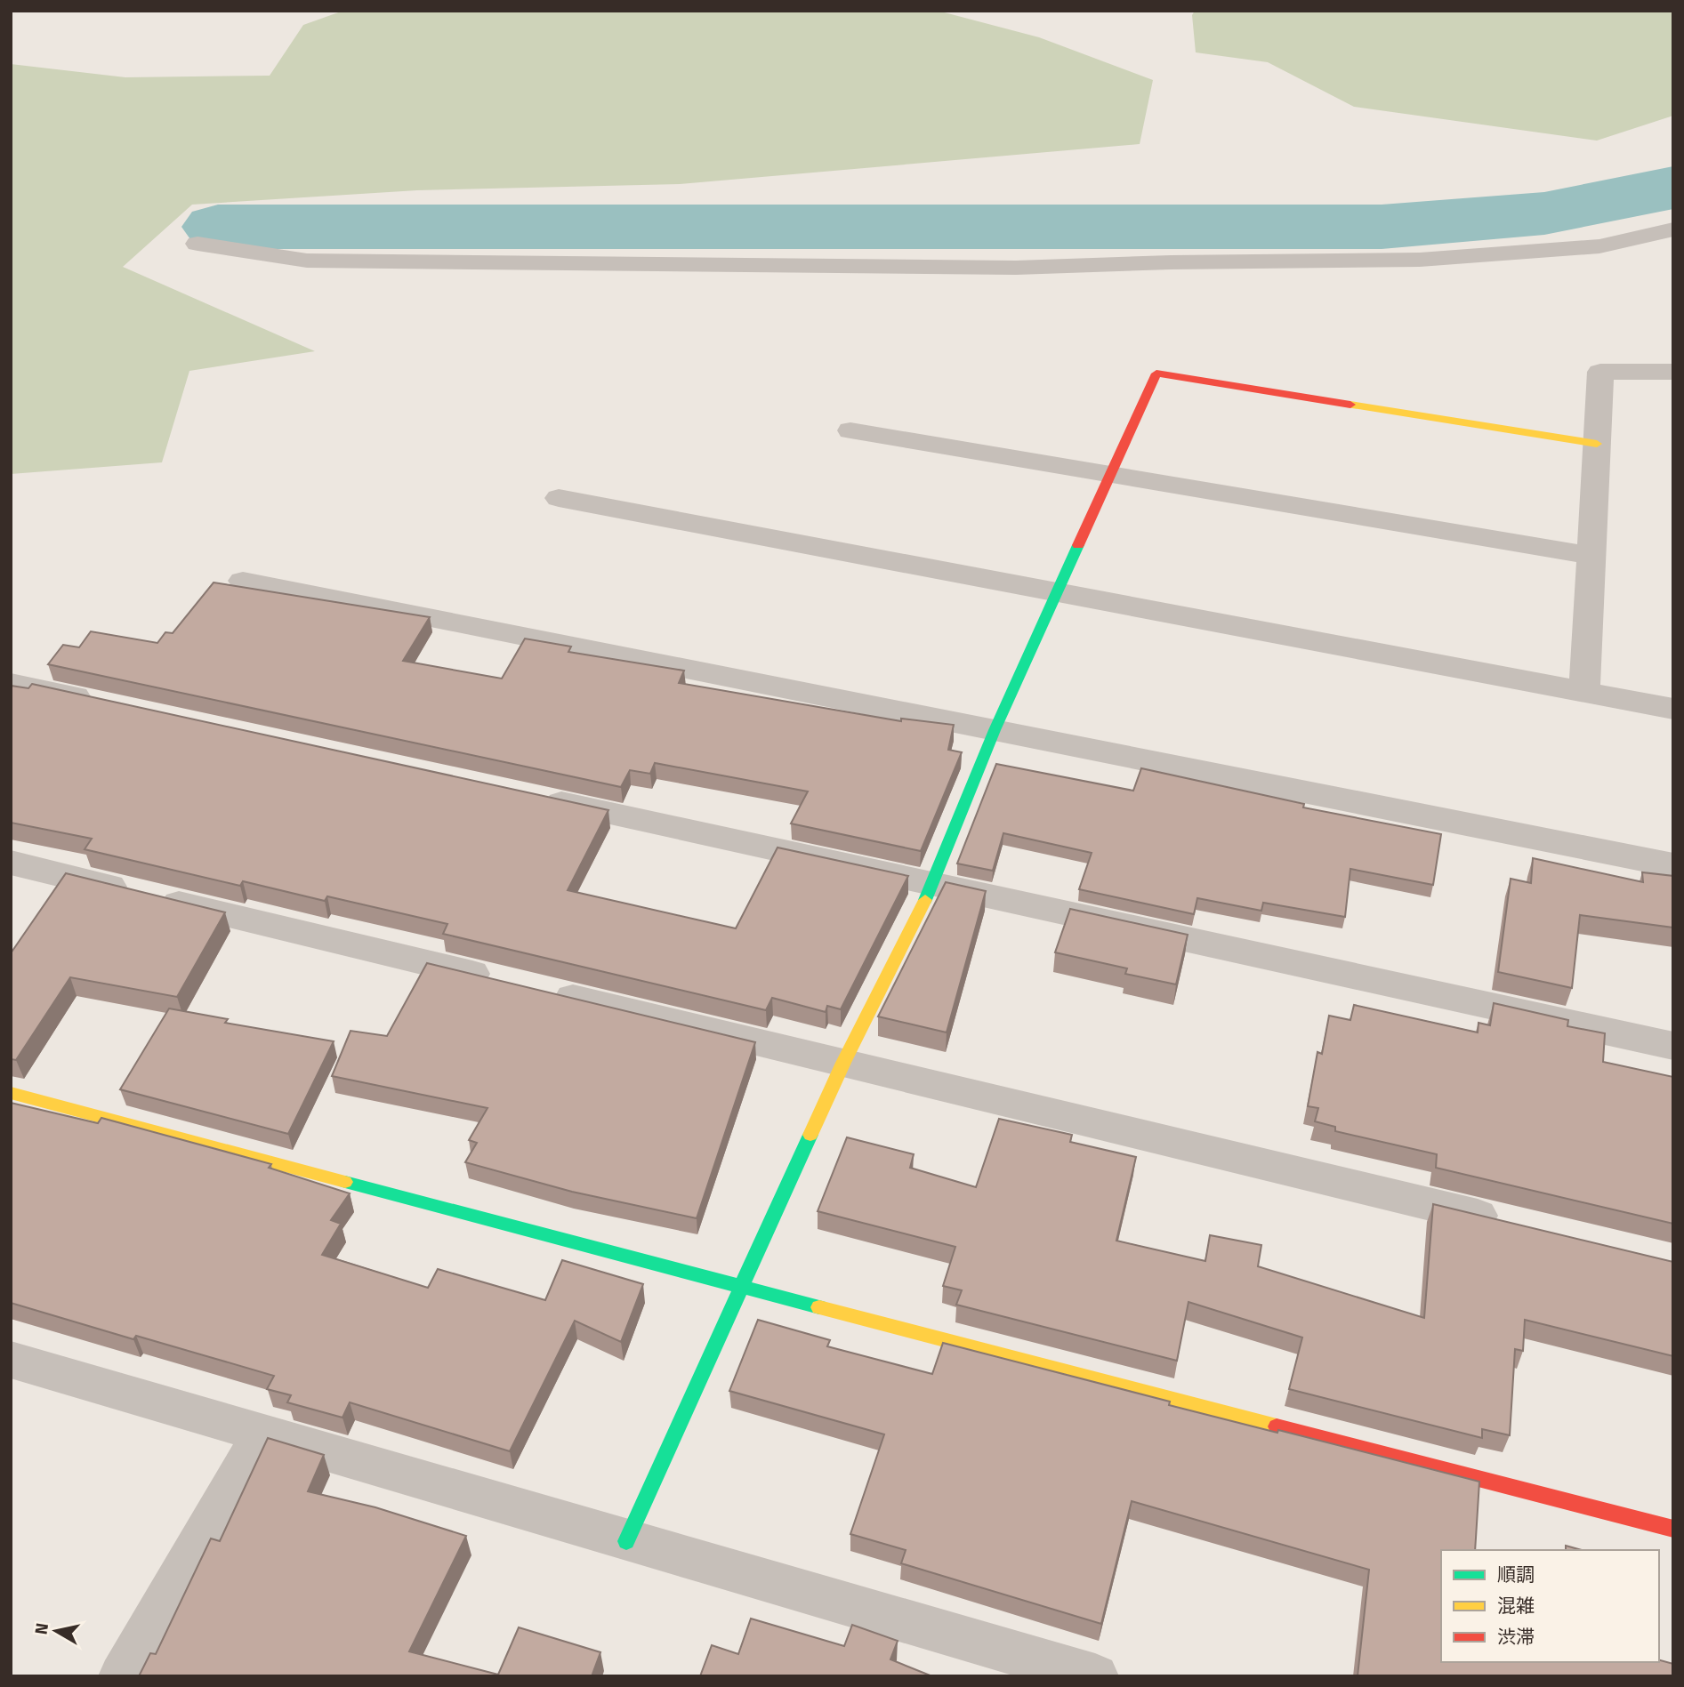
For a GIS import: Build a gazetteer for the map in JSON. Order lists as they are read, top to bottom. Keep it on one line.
{"legend":["順調","混雑","渋滞"],"north":"left"}
